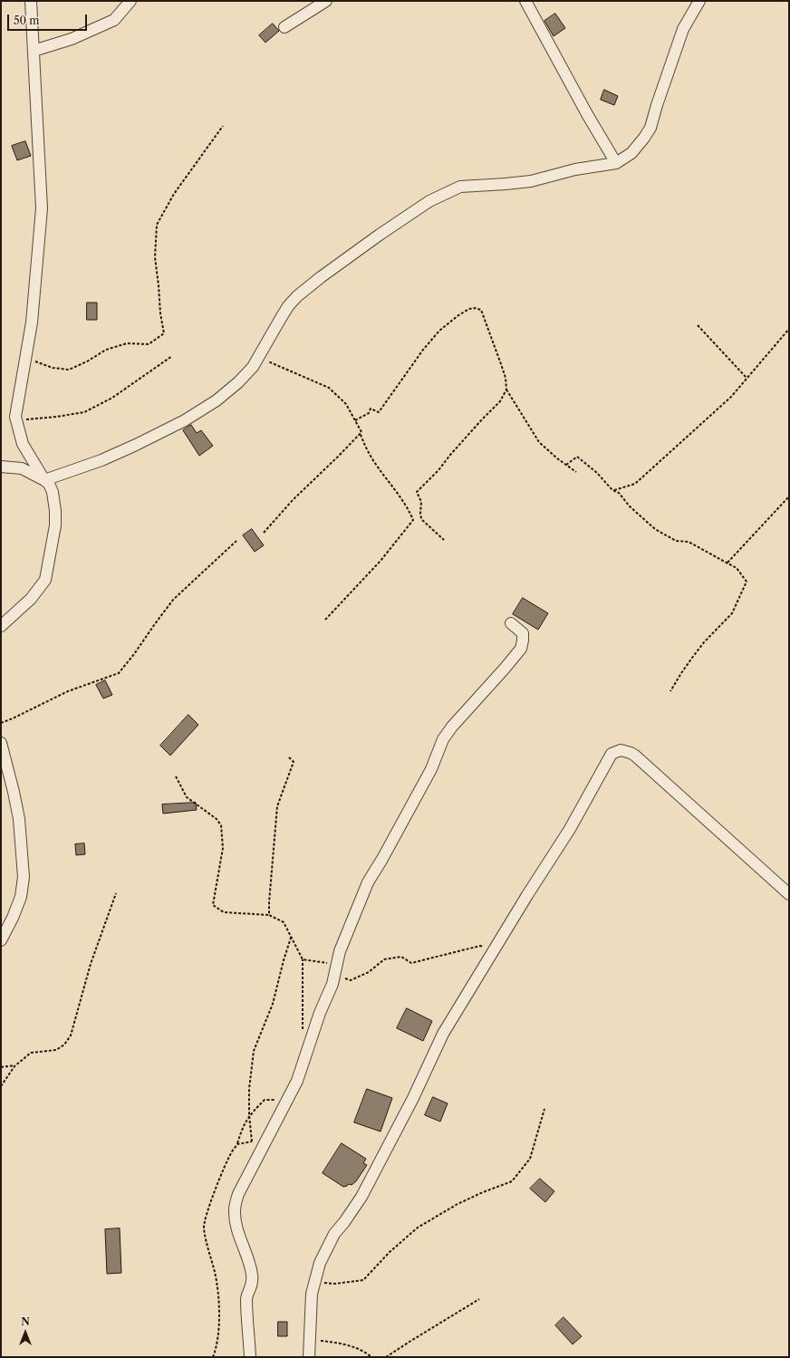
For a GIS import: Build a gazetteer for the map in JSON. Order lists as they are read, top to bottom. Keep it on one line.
{"scale_bar":"50 m","north":"top"}
